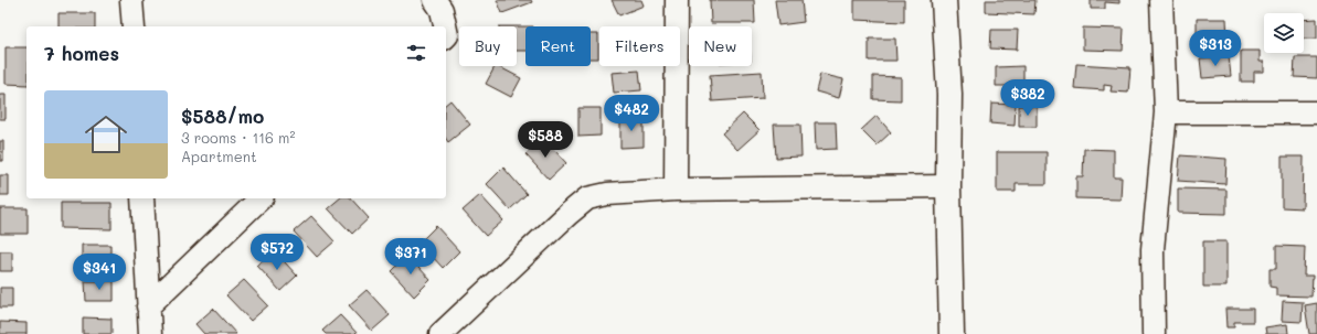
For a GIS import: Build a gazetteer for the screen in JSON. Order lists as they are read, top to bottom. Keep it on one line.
{"page":{"chip":["Buy","Rent","Filters","New"],"heading":"7 homes","price":["$313","$382","$482","$588","$572","$371","$341"],"list":[{"name":"$588/mo","note":"3 rooms · 116 m² · Apartment"}]}}
